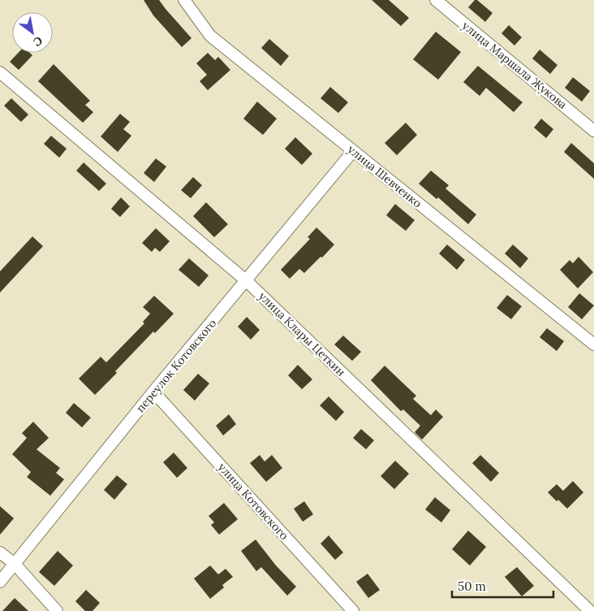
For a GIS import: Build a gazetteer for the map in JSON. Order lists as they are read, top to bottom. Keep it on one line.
{"streets":{"street":["улица Маршала Жукова","улица Шевченко","улица Клары Цеткин","переулок Котовского","улица Котовского"]},"crossings":[["улица Шевченко","переулок Котовского"],["улица Клары Цеткин","переулок Котовского"],["переулок Котовского","улица Котовского"]],"scale_bar":"50 m","north":"bottom right"}
